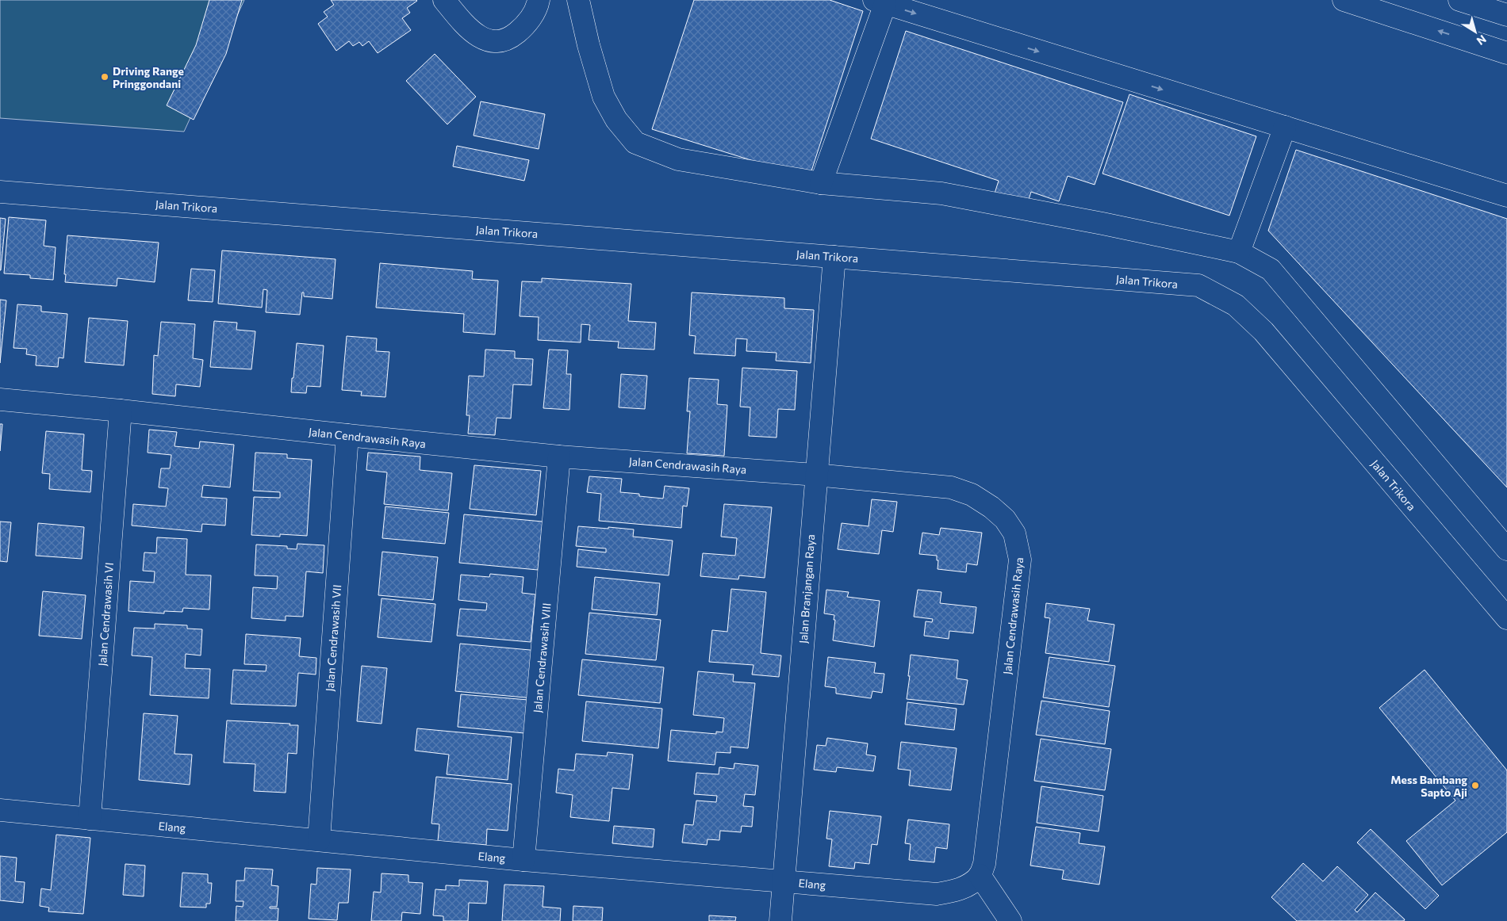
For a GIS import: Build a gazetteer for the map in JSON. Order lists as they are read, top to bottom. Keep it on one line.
{"streets":{"street":["Jalan Trikora","Jalan Cendrawasih Raya","Jalan Branjangan Raya","Jalan Cendrawasih VI","Jalan Cendrawasih VII","Jalan Cendrawasih VIII","Elang"]},"crossings":[["Jalan Trikora","Jalan Branjangan Raya"],["Jalan Cendrawasih Raya","Jalan Branjangan Raya"],["Jalan Cendrawasih Raya","Jalan Cendrawasih VI"],["Jalan Cendrawasih Raya","Jalan Cendrawasih VII"],["Jalan Cendrawasih Raya","Jalan Cendrawasih VIII"],["Jalan Cendrawasih Raya","Elang"],["Jalan Branjangan Raya","Elang"],["Jalan Cendrawasih VI","Elang"],["Jalan Cendrawasih VII","Elang"],["Jalan Cendrawasih VIII","Elang"]],"places":["Driving Range Pringgondani","Mess Bambang Sapto Aji"],"north":"bottom right"}
